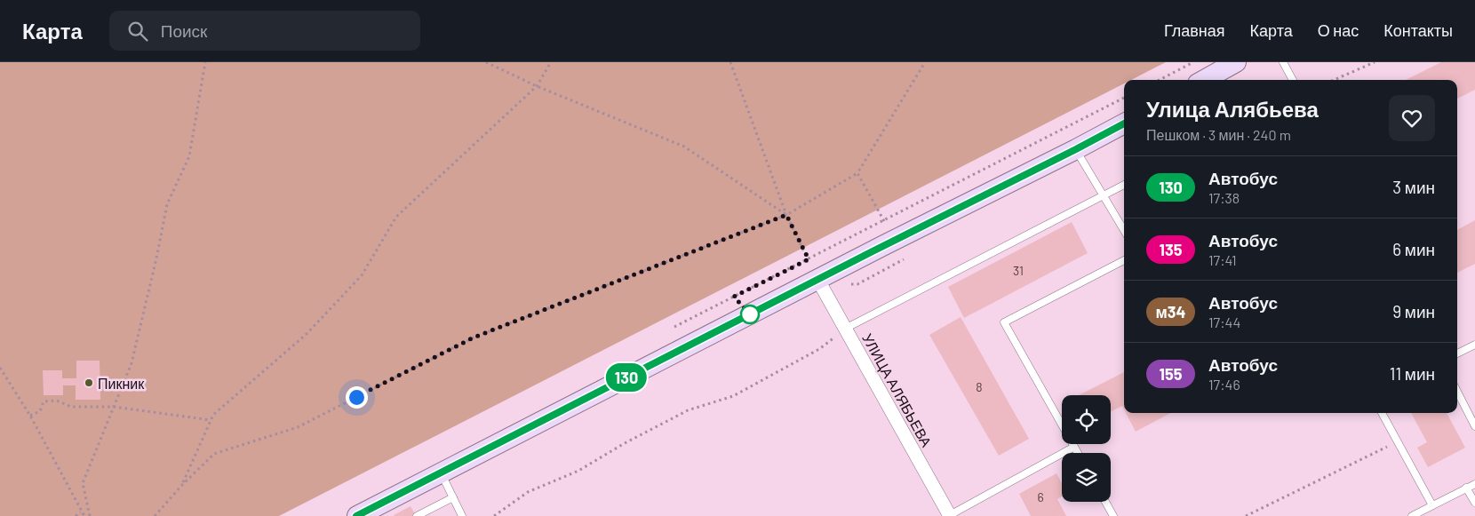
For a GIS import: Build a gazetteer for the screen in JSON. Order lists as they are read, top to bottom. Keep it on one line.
{"streets":{"street":["УЛИЦА АЛЯБЬЕВА"]},"places":["Пикник"],"lines":["bus line 130"],"house_numbers":["31","8","6"],"page":{"header":"Карта","search":"Поиск","nav":["Главная","Карта","О нас","Контакты"],"on_map":"130","heading":["Улица Алябьева","Пешком · 3 мин · 240 m"],"list":[{"mark":"130","name":"Автобус","note":"17:38","value":"3 мин"},{"mark":"135","name":"Автобус","note":"17:41","value":"6 мин"},{"mark":"м34","name":"Автобус","note":"17:44","value":"9 мин"},{"mark":"155","name":"Автобус","note":"17:46","value":"11 мин"}]}}
